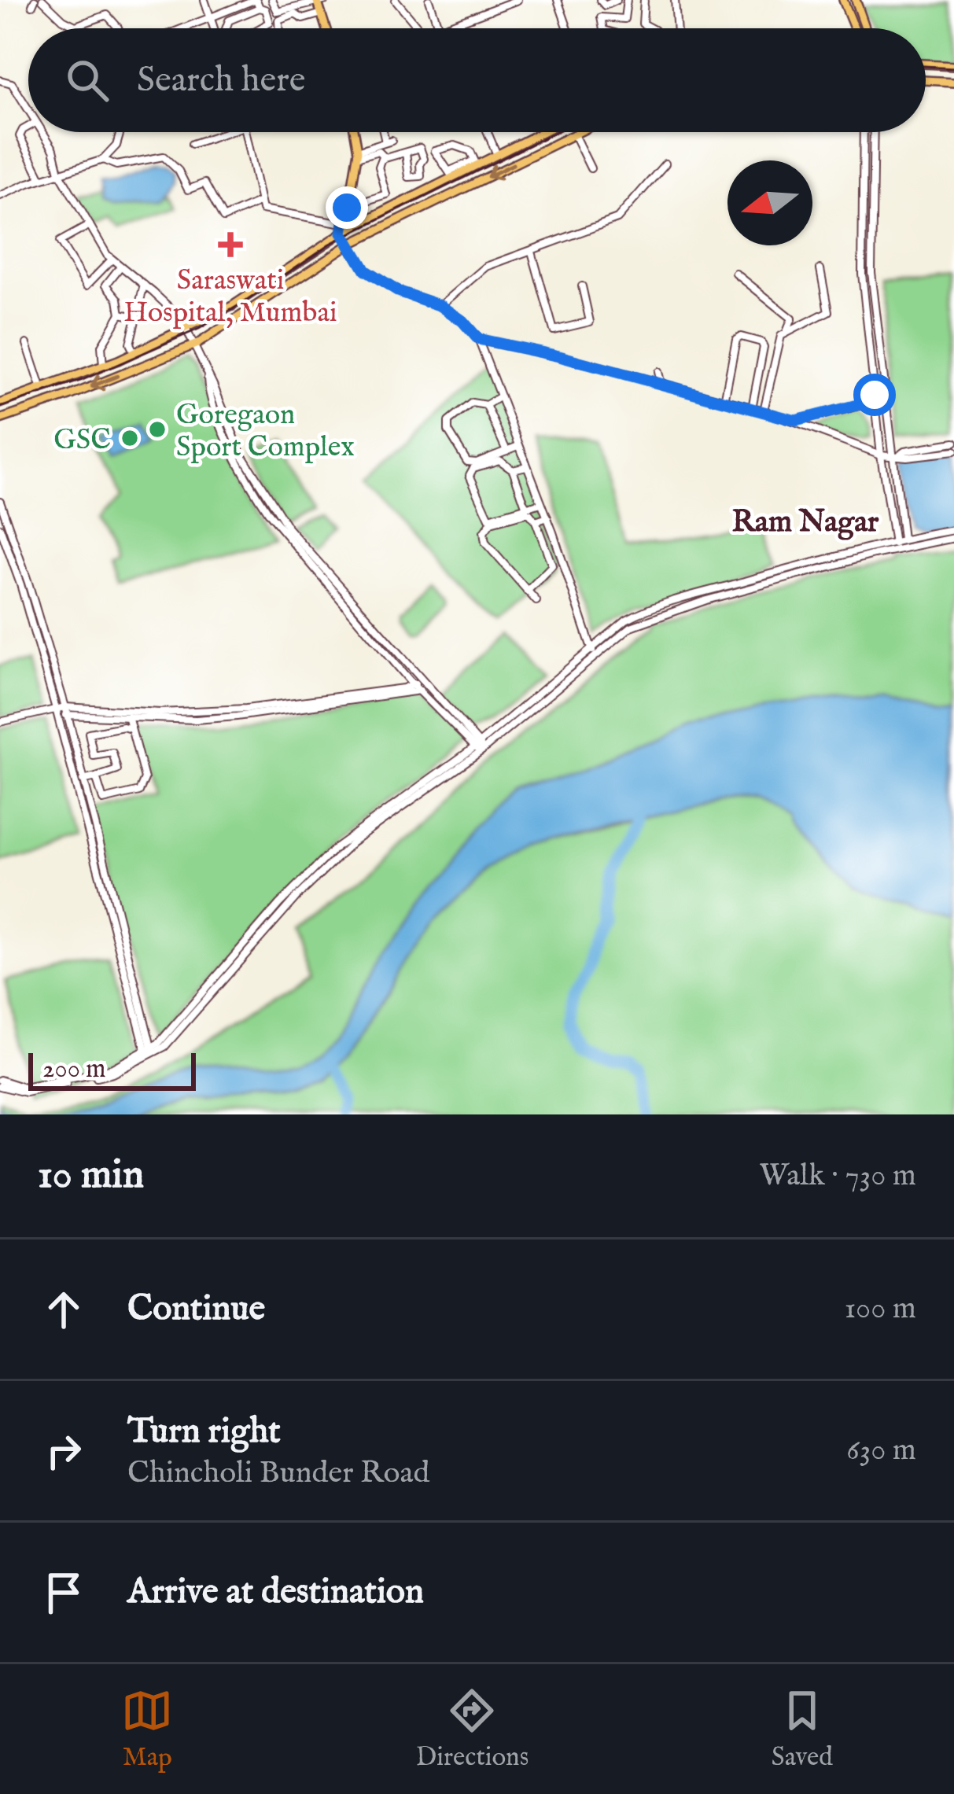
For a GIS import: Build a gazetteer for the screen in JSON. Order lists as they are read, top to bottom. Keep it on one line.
{"districts":["Ram Nagar"],"places":{"health":["Saraswati Hospital, Mumbai"],"other":["Goregaon Sport Complex","GSC"]},"scale_bar":"200 m","north":"left","page":{"search":"Search here","scale":"200 m","heading":["10 min","Walk · 730 m"],"list":[["Continue","100 m"],["Turn right","Chincholi Bunder Road","630 m"],"Arrive at destination"],"nav":["Map","Directions","Saved"]}}
